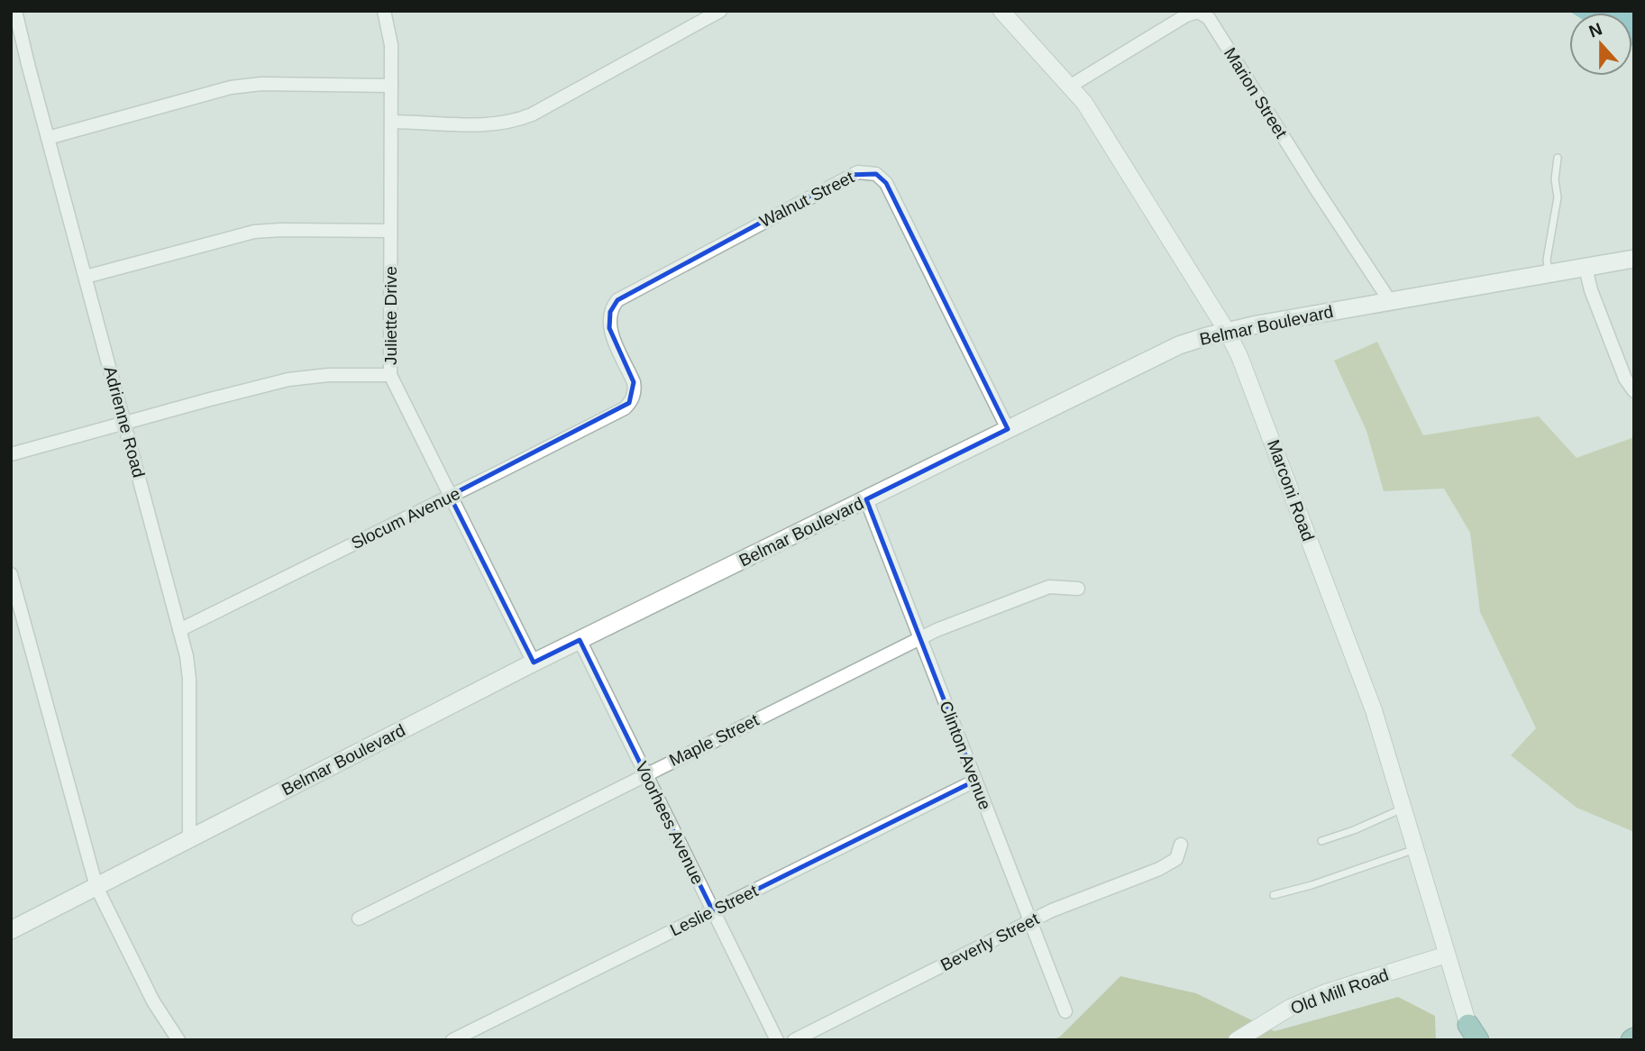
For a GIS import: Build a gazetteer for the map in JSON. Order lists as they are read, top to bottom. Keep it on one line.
{"streets":{"main road":["Belmar Boulevard"],"street":["Marion Street","Walnut Street","Juliette Drive","Adrienne Road","Marconi Road","Slocum Avenue","Maple Street","Clinton Avenue","Voorhees Avenue","Leslie Street","Beverly Street","Old Mill Road"]},"crossings":[["Marion Street","Belmar Boulevard"],["Marion Street","Marconi Road"],["Walnut Street","Belmar Boulevard"],["Walnut Street","Slocum Avenue"],["Juliette Drive","Belmar Boulevard"],["Juliette Drive","Slocum Avenue"],["Belmar Boulevard","Adrienne Road"],["Belmar Boulevard","Marconi Road"],["Belmar Boulevard","Clinton Avenue"],["Belmar Boulevard","Voorhees Avenue"],["Adrienne Road","Slocum Avenue"],["Marconi Road","Old Mill Road"],["Maple Street","Clinton Avenue"],["Maple Street","Voorhees Avenue"],["Clinton Avenue","Leslie Street"],["Clinton Avenue","Beverly Street"],["Voorhees Avenue","Leslie Street"]],"north":"top"}
